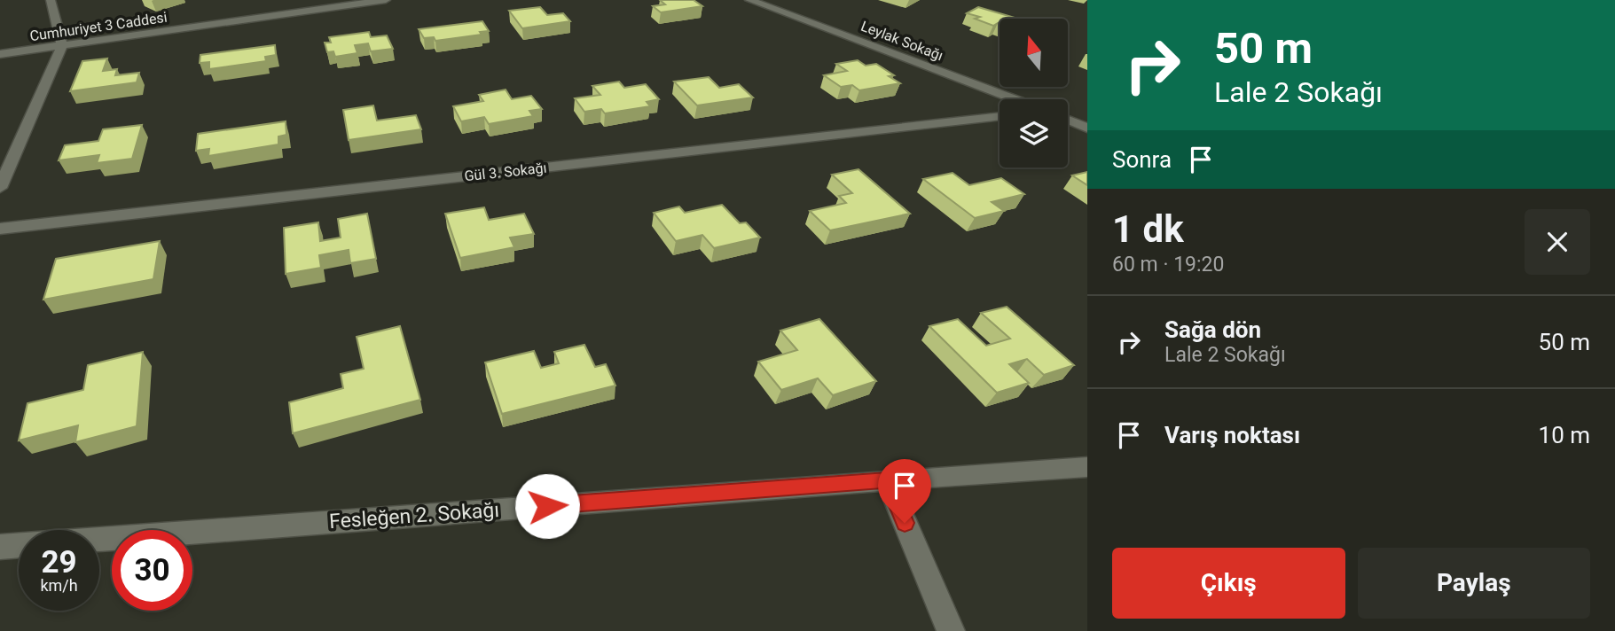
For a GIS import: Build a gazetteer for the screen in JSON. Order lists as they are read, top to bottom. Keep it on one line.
{"streets":{"street":["Cumhuriyet 3 Caddesi","Leylak Sokağı","Gül 3. Sokağı","Fesleğen 2. Sokağı"]},"north":"top","page":{"turn":["50 m","Lale 2 Sokağı"],"then":"Sonra","heading":["1 dk","60 m · 19:20"],"list":[{"name":"Sağa dön","note":"Lale 2 Sokağı","value":"50 m"},{"name":"Varış noktası","value":"10 m"}],"speed":"29 km/h","limit":"30","buttons":["Çıkış","Paylaş"]}}
